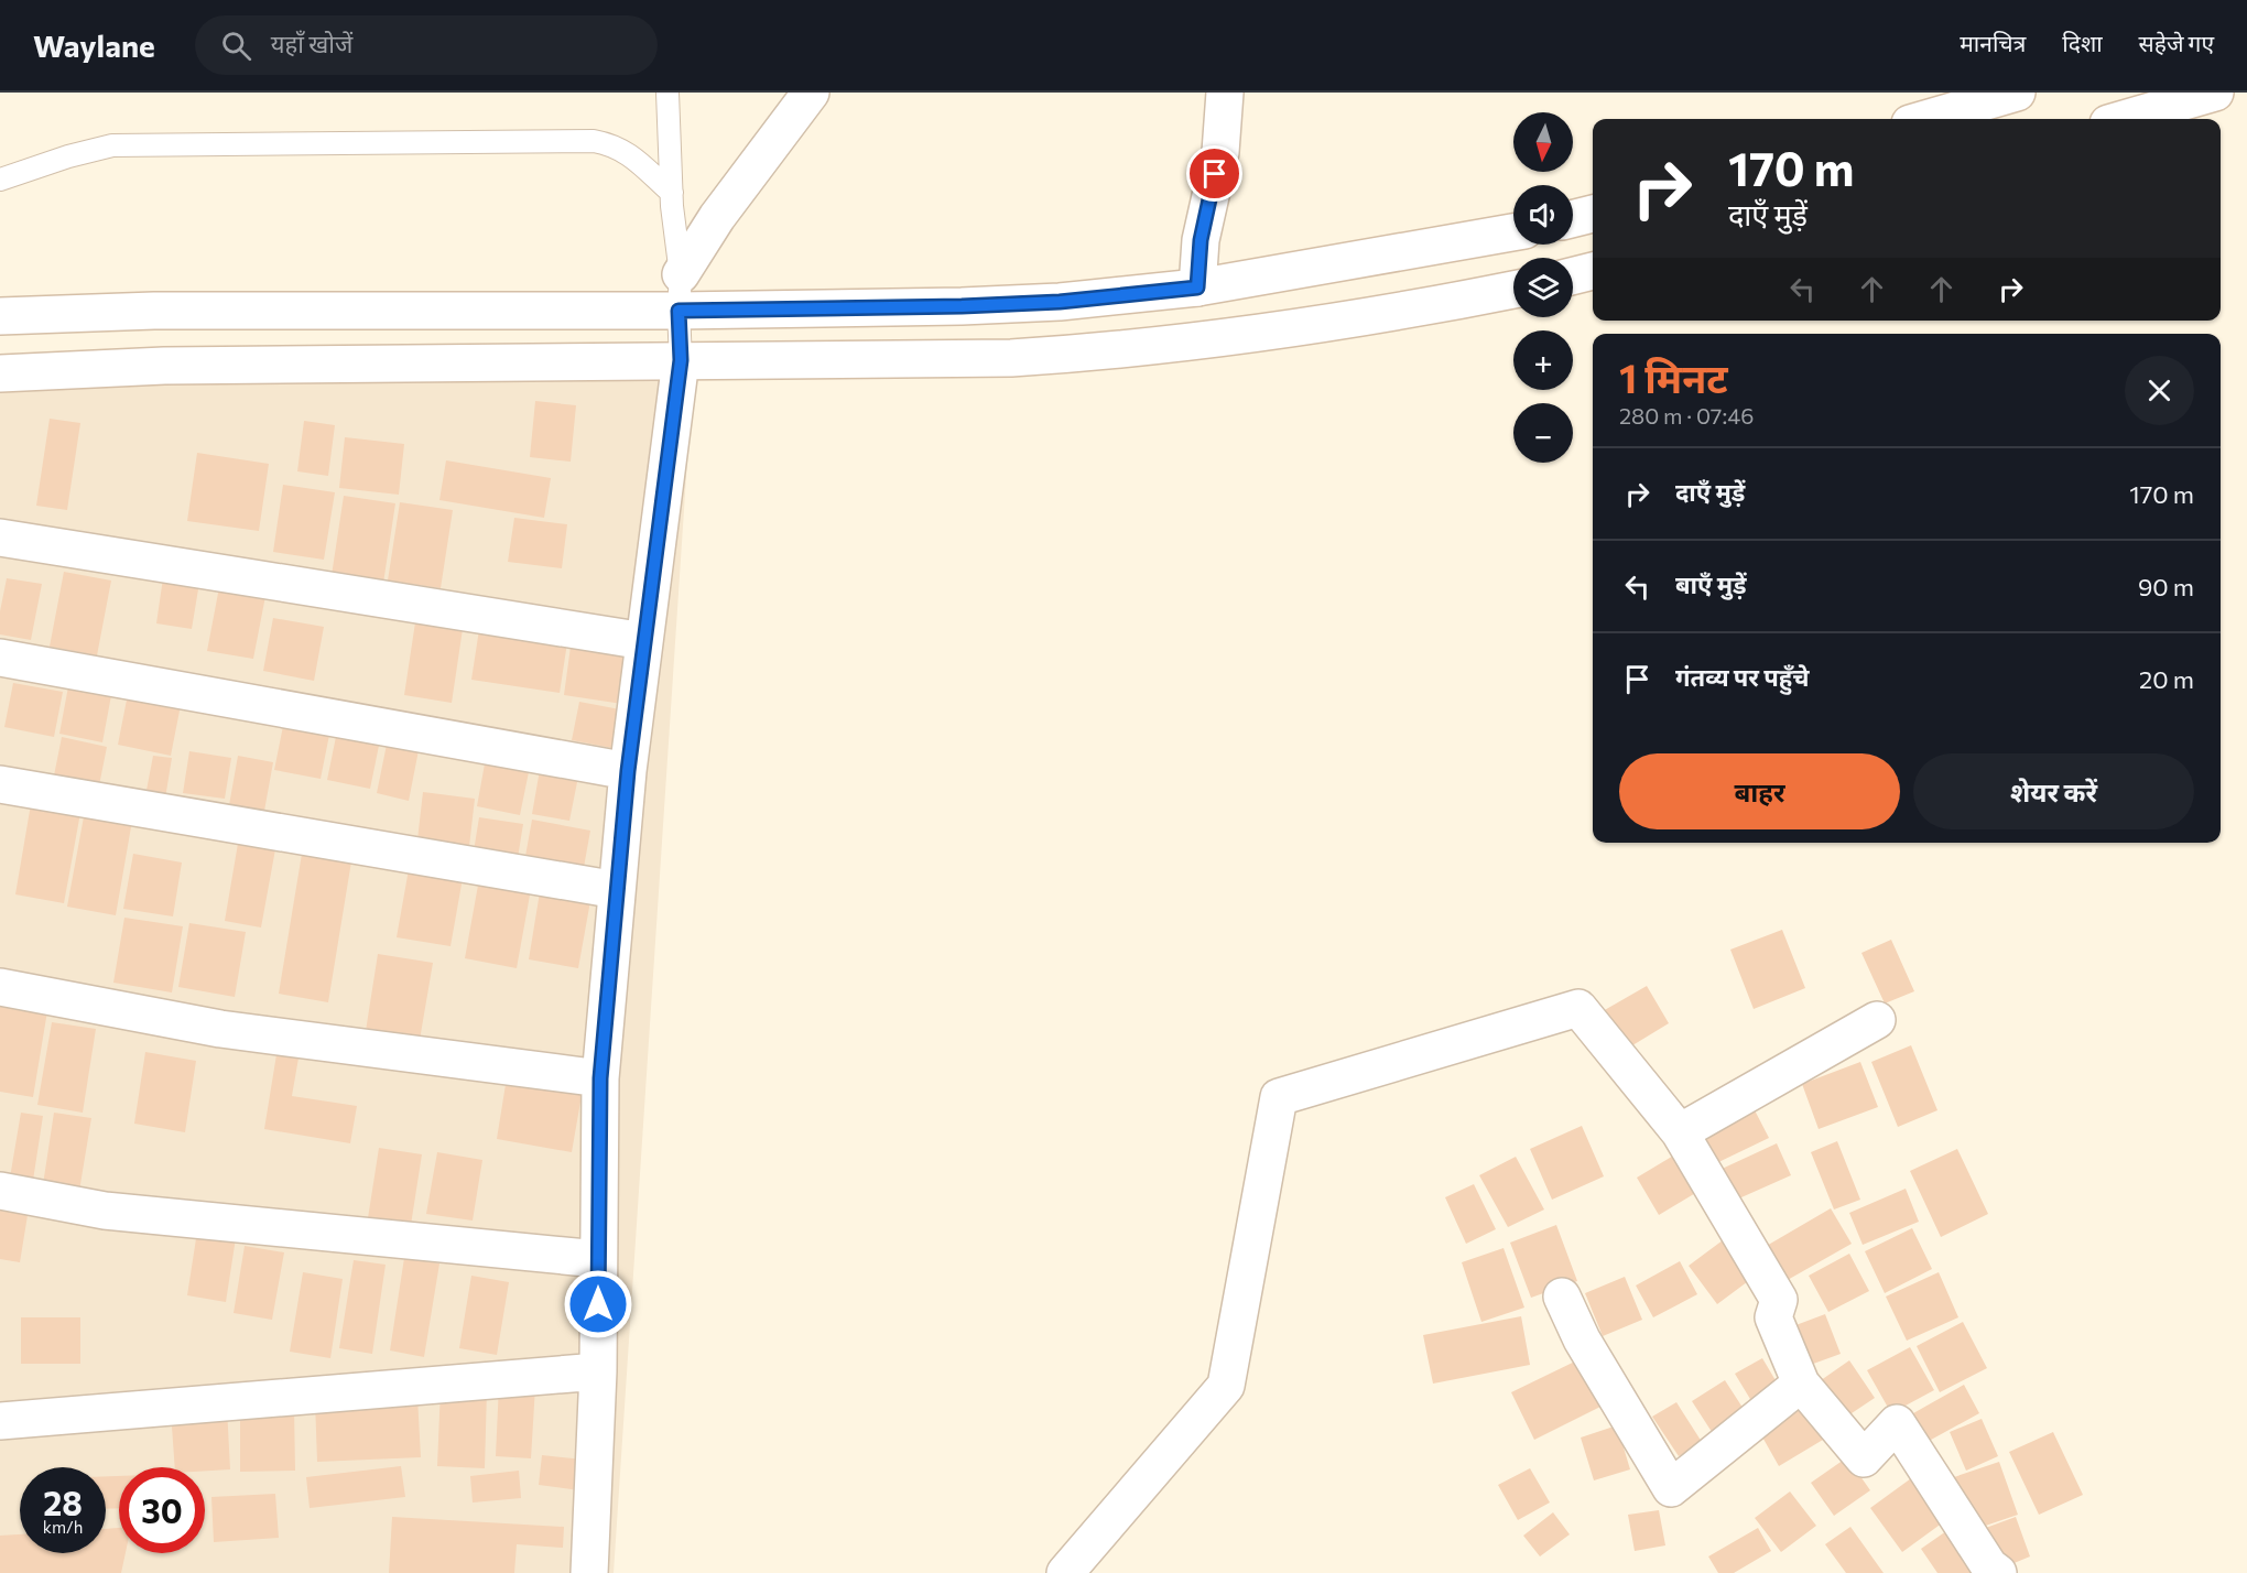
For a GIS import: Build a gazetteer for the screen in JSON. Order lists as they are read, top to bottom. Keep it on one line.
{"north":"bottom","page":{"header":"Waylane","search":"यहाँ खोजें","nav":["मानचित्र","दिशा","सहेजे गए"],"map_buttons":["+","−"],"turn":["170 m","दाएँ मुड़ें"],"heading":["1 मिनट","280 m · 07:46"],"list":[{"name":"दाएँ मुड़ें","value":"170 m"},{"name":"बाएँ मुड़ें","value":"90 m"},{"name":"गंतव्य पर पहुँचे","value":"20 m"}],"buttons":["बाहर","शेयर करें"],"speed":"28 km/h","limit":"30"}}
